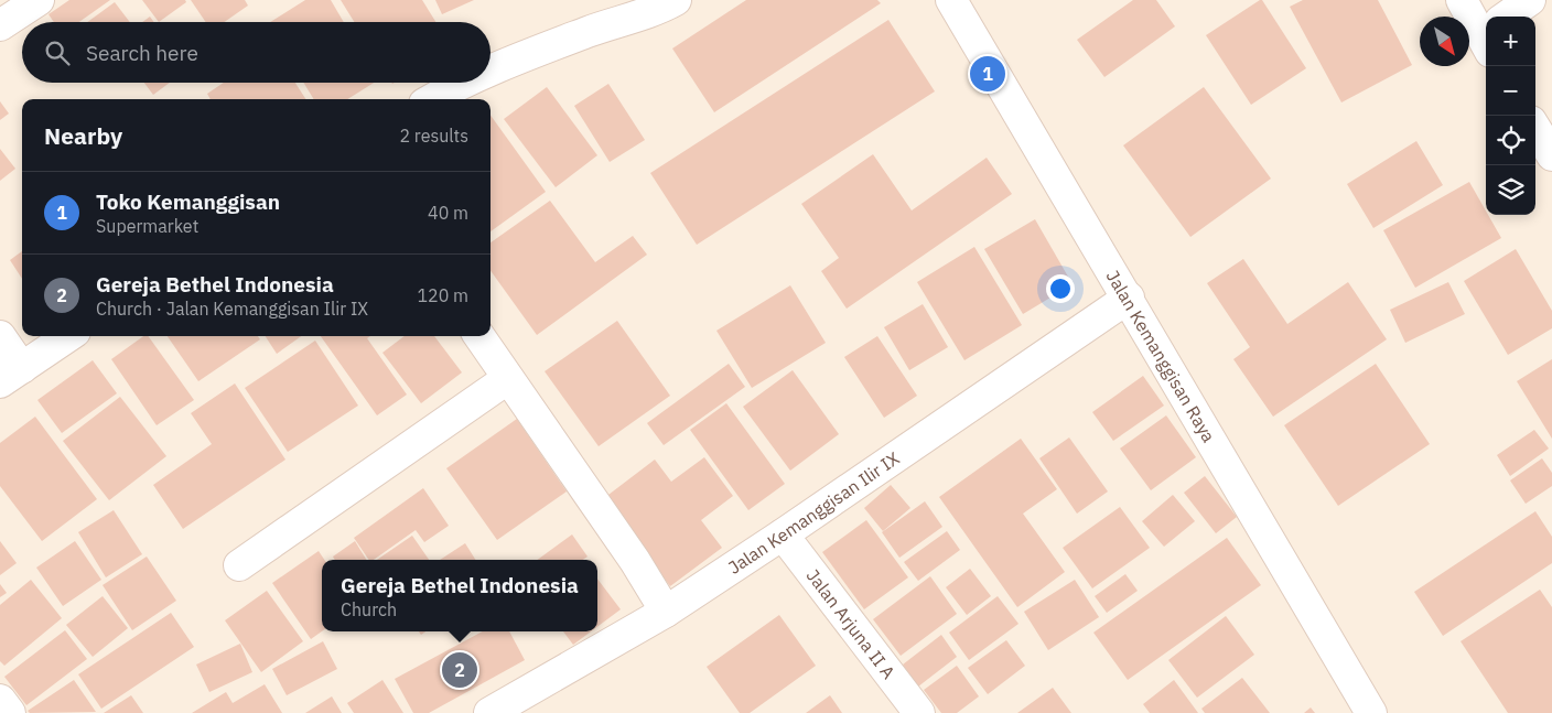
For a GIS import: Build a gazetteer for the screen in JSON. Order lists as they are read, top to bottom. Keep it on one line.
{"streets":{"street":["Jalan Kemanggisan Raya","Jalan Kemanggisan Ilir IX","Jalan Arjuna II A"]},"crossings":[["Jalan Kemanggisan Raya","Jalan Kemanggisan Ilir IX"],["Jalan Kemanggisan Ilir IX","Jalan Arjuna II A"]],"north":"bottom right","page":{"map_buttons":["+","−"],"search":"Search here","pins":["1","2"],"heading":["Nearby","2 results"],"list":[{"mark":"1","name":"Toko Kemanggisan","note":"Supermarket","value":"40 m"},{"mark":"2","name":"Gereja Bethel Indonesia","note":"Church · Jalan Kemanggisan Ilir IX","value":"120 m"}],"popup":["Gereja Bethel Indonesia","Church"]}}
